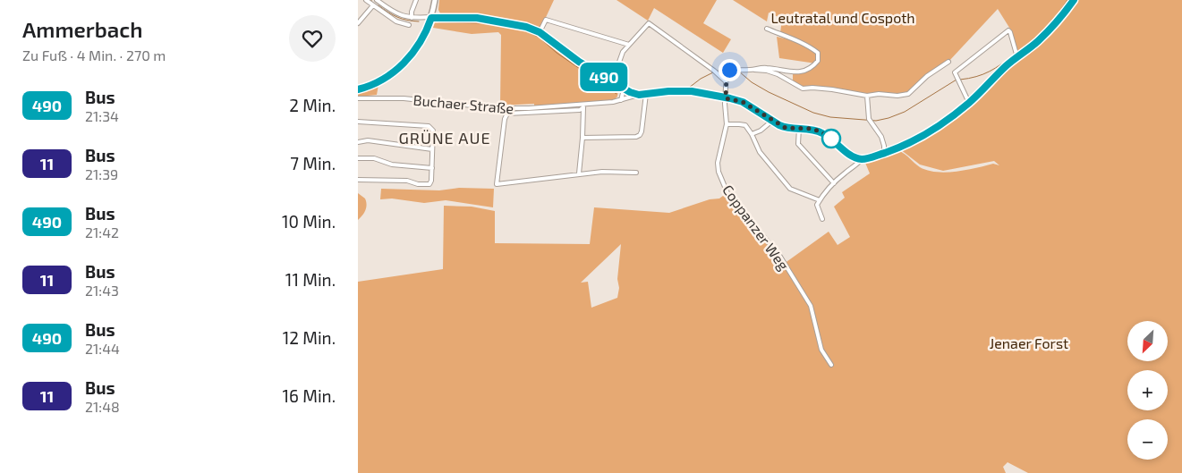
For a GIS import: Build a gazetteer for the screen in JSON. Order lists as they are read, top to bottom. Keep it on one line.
{"streets":{"street":["Buchaer Straße","Coppanzer Weg"]},"districts":["GRÜNE AUE"],"parks":["Leutratal und Cospoth","Jenaer Forst"],"lines":["bus line 490"],"north":"bottom left","page":{"heading":["Ammerbach","Zu Fuß · 4 Min. · 270 m"],"on_map":"490","list":[{"mark":"490","name":"Bus","note":"21:34","value":"2 Min."},{"mark":"11","name":"Bus","note":"21:39","value":"7 Min."},{"mark":"490","name":"Bus","note":"21:42","value":"10 Min."},{"mark":"11","name":"Bus","note":"21:43","value":"11 Min."},{"mark":"490","name":"Bus","note":"21:44","value":"12 Min."},{"mark":"11","name":"Bus","note":"21:48","value":"16 Min."}],"map_buttons":["+","−"]}}
